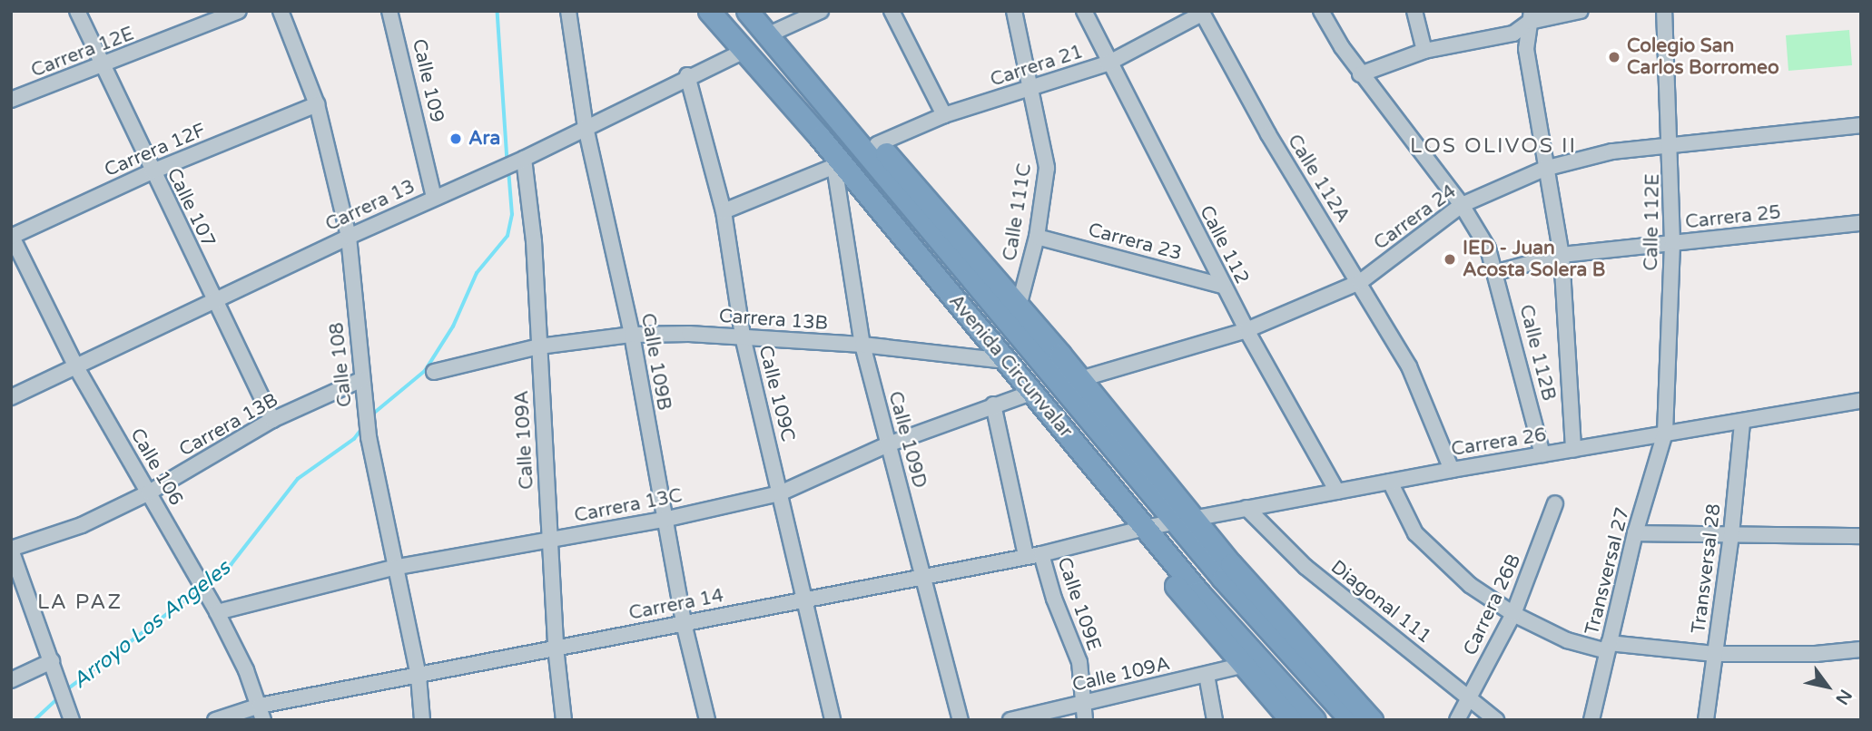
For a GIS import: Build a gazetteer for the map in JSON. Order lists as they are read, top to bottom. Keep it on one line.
{"streets":{"highway":["Avenida Circunvalar"],"street":["Carrera 12E","Carrera 21","Calle 109","Carrera 12F","Calle 112A","Carrera 13","Calle 107","Calle 111C","Carrera 24","Carrera 25","Calle 112E","Carrera 23","Calle 112","Carrera 13B","Calle 112B","Calle 109B","Calle 108","Calle 109C","Calle 109A","Calle 109D","Carrera 26","Calle 106","Carrera 13C","Transversal 28","Transversal 27","Diagonal 111","Calle 109E","Carrera 14","Carrera 26B"]},"crossings":[["Carrera 12E","Calle 107"],["Carrera 21","Calle 112A"],["Carrera 21","Calle 111C"],["Carrera 21","Calle 112"],["Calle 109","Carrera 13"],["Carrera 12F","Calle 107"],["Carrera 12F","Calle 108"],["Carrera 12F","Calle 106"],["Calle 112A","Carrera 24"],["Calle 112A","Carrera 26"],["Carrera 13","Calle 107"],["Carrera 13","Calle 109B"],["Carrera 13","Calle 108"],["Carrera 13","Avenida Circunvalar"],["Carrera 13","Calle 109C"],["Carrera 13","Calle 109A"],["Carrera 13","Calle 106"],["Calle 107","Carrera 13B"],["Calle 111C","Carrera 23"],["Carrera 24","Calle 112E"],["Carrera 24","Calle 112"],["Carrera 24","Calle 112B"],["Carrera 25","Calle 112E"],["Carrera 25","Calle 112B"],["Calle 112E","Carrera 26"],["Calle 112E","Transversal 27"],["Carrera 23","Calle 112"],["Calle 112","Carrera 26"],["Carrera 13B","Calle 109B"],["Carrera 13B","Calle 108"],["Carrera 13B","Avenida Circunvalar"],["Carrera 13B","Calle 109C"],["Carrera 13B","Calle 109A"],["Carrera 13B","Calle 109D"],["Carrera 13B","Calle 106"],["Calle 112B","Carrera 26"],["Calle 109B","Carrera 13C"],["Calle 109B","Carrera 14"],["Calle 108","Carrera 13C"],["Calle 108","Carrera 14"],["Avenida Circunvalar","Calle 109D"],["Avenida Circunvalar","Carrera 26"],["Avenida Circunvalar","Carrera 13C"],["Avenida Circunvalar","Carrera 14"],["Calle 109C","Carrera 13C"],["Calle 109C","Carrera 14"],["Calle 109A","Carrera 13C"],["Calle 109A","Calle 109E"],["Calle 109A","Carrera 14"],["Calle 109D","Carrera 13C"],["Calle 109D","Carrera 14"],["Carrera 26","Transversal 28"],["Carrera 26","Transversal 27"],["Carrera 26","Diagonal 111"],["Carrera 26","Carrera 14"],["Calle 106","Carrera 13C"],["Calle 106","Carrera 14"],["Carrera 13C","Calle 109E"],["Diagonal 111","Carrera 26B"],["Calle 109E","Carrera 14"]],"districts":["LOS OLIVOS II","LA PAZ"],"water":["Arroyo Los Angeles"],"places":["Colegio San Carlos Borromeo","Ara","IED - Juan Acosta Solera B"],"north":"bottom right"}
